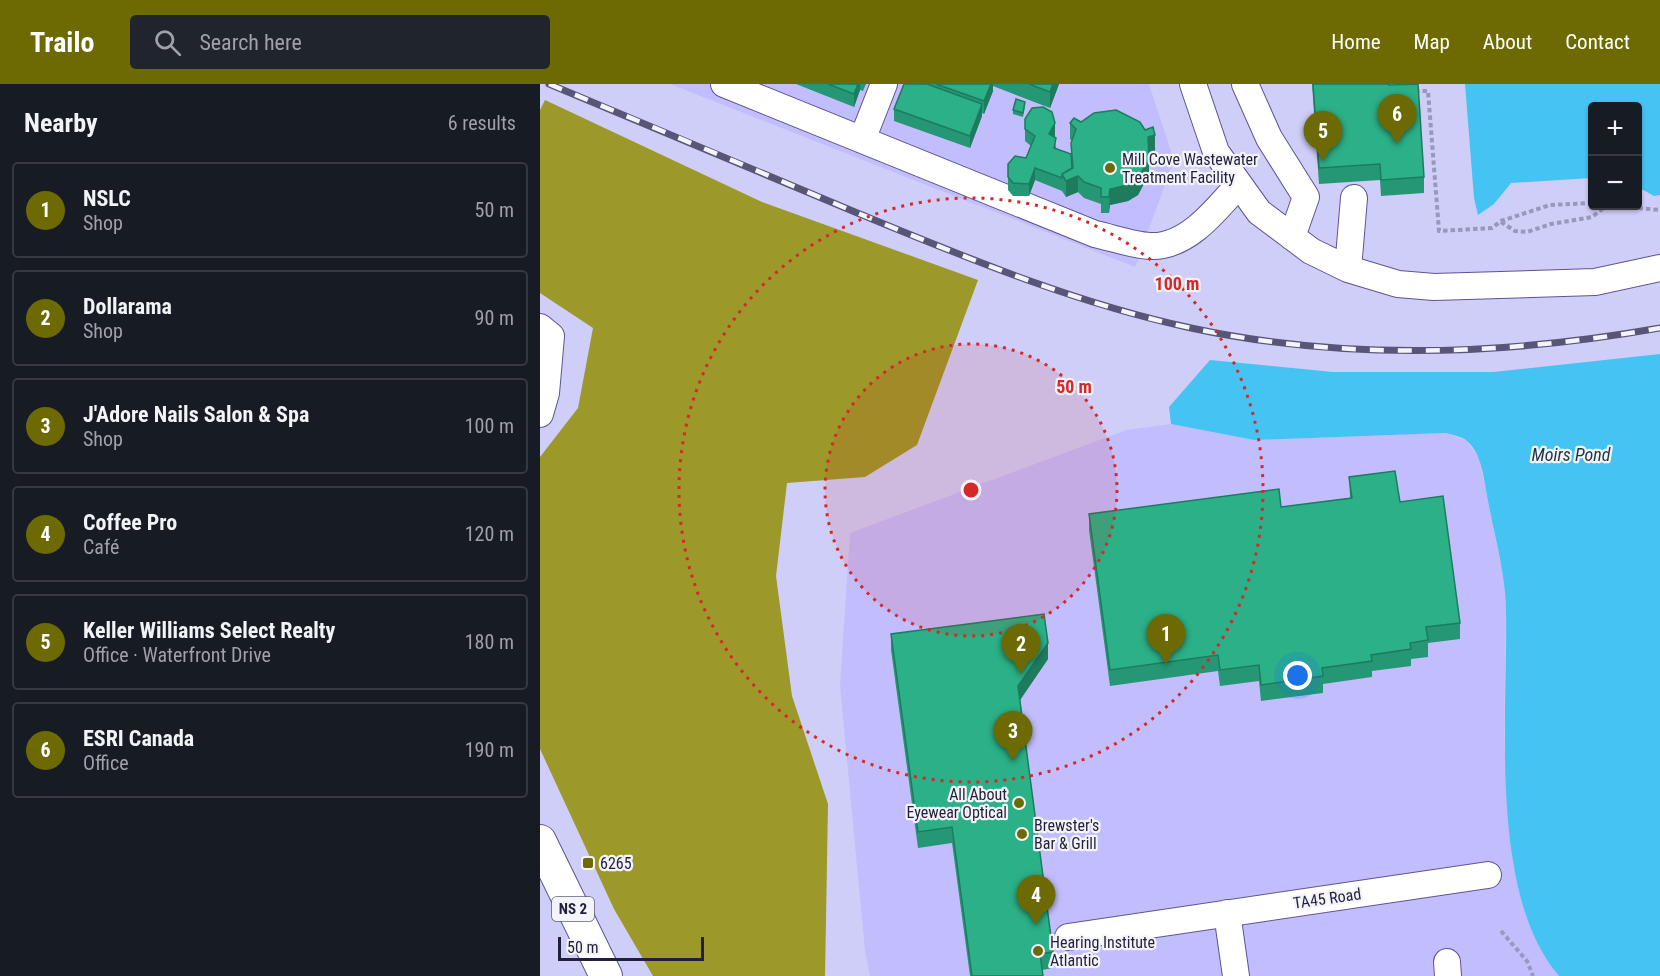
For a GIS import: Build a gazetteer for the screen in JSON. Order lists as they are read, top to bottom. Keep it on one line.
{"streets":{"main road":["NS 2"],"street":["TA45 Road"]},"water":["Moirs Pond"],"places":{"other":["Mill Cove Wastewater Treatment Facility","All About Eyewear Optical","Brewster's Bar & Grill","Hearing Institute Atlantic"],"transit":["6265"]},"scale_bar":"50 m","page":{"header":"Trailo","search":"Search here","nav":["Home","Map","About","Contact"],"heading":["Nearby","6 results"],"pins":["6","5","1","2","3","4"],"map_buttons":["+","−"],"list":[{"mark":"1","name":"NSLC","note":"Shop","value":"50 m"},{"mark":"2","name":"Dollarama","note":"Shop","value":"90 m"},{"mark":"3","name":"J'Adore Nails Salon & Spa","note":"Shop","value":"100 m"},{"mark":"4","name":"Coffee Pro","note":"Café","value":"120 m"},{"mark":"5","name":"Keller Williams Select Realty","note":"Office · Waterfront Drive","value":"180 m"},{"mark":"6","name":"ESRI Canada","note":"Office","value":"190 m"}],"scale":"50 m"},"rings":["100 m","50 m"]}
